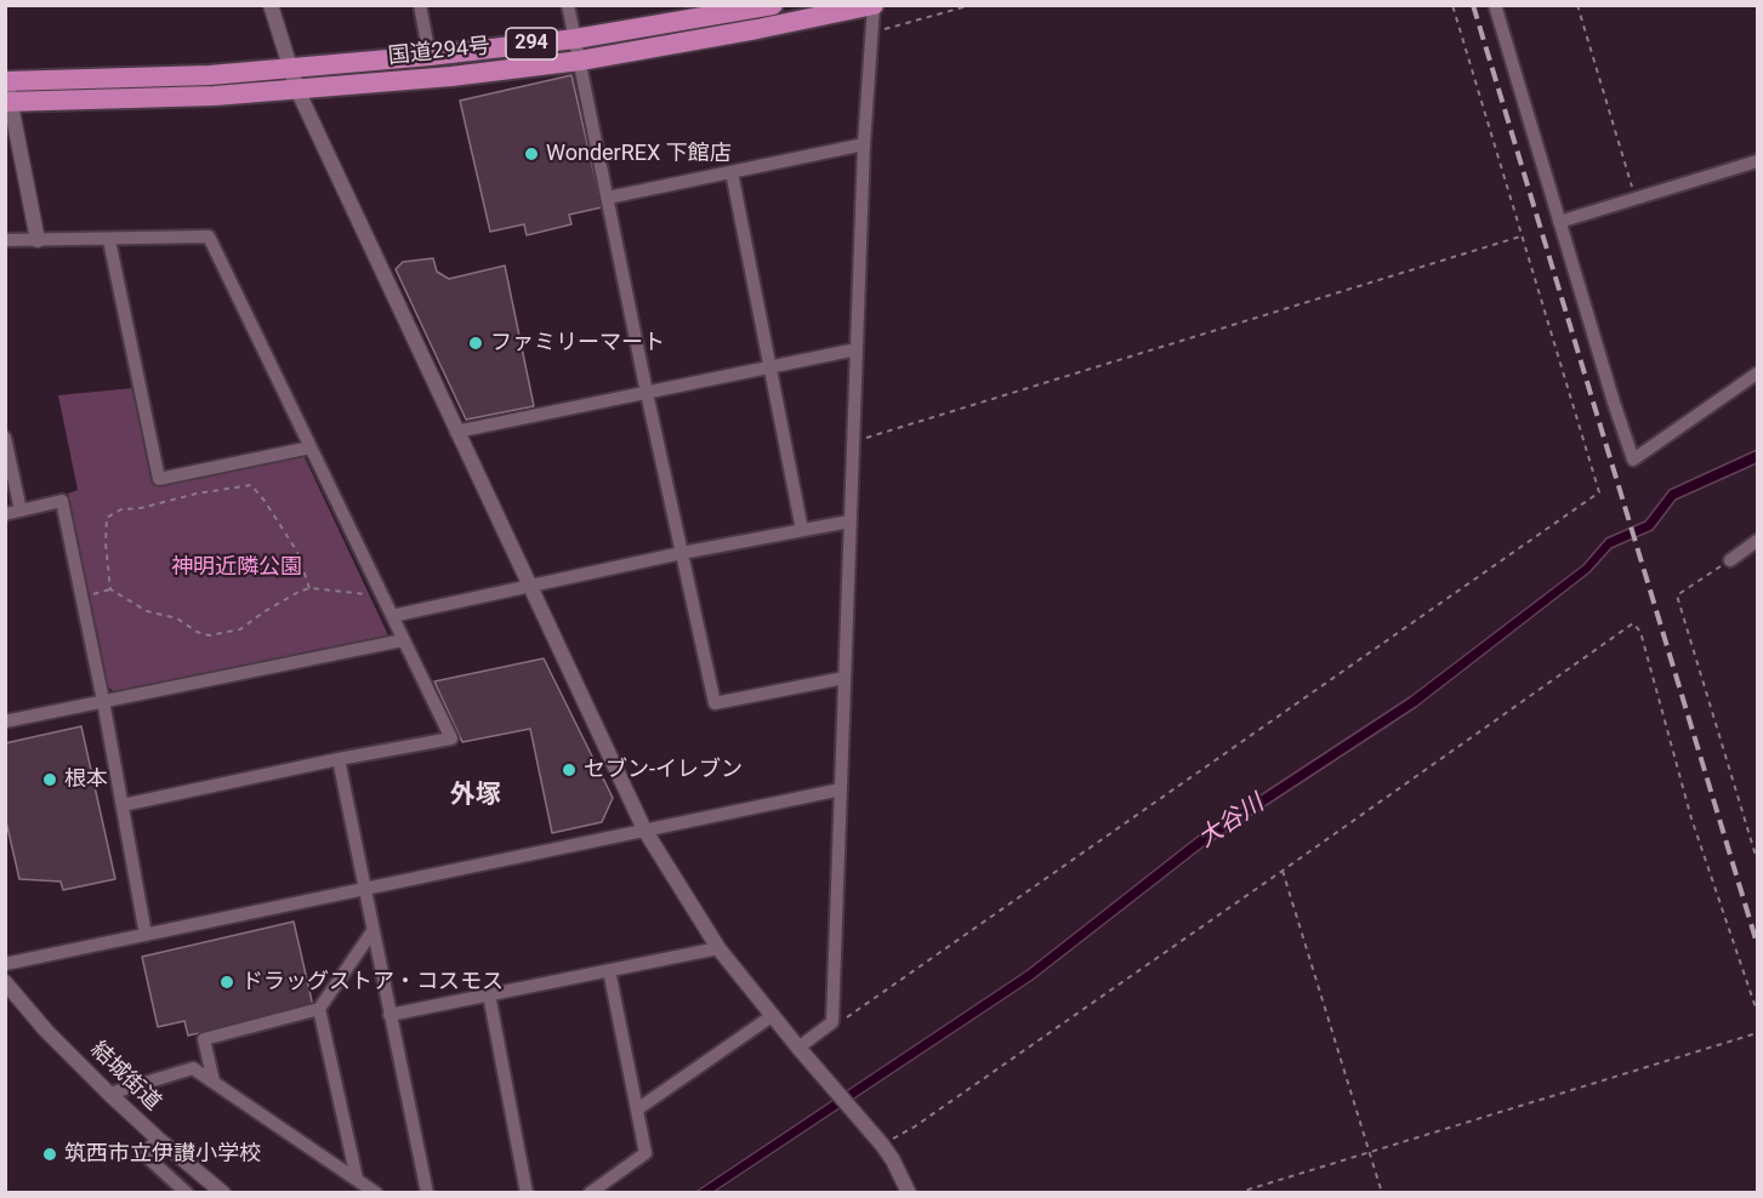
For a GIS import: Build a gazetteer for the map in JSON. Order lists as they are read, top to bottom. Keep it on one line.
{"streets":{"highway":["294","国道294号"],"street":["結城街道"]},"districts":["外塚"],"water":["大谷川"],"parks":["神明近隣公園"],"places":["WonderREX 下館店","ファミリーマート","セブン-イレブン","根本","ドラッグストア・コスモス","筑西市立伊讃小学校"]}
